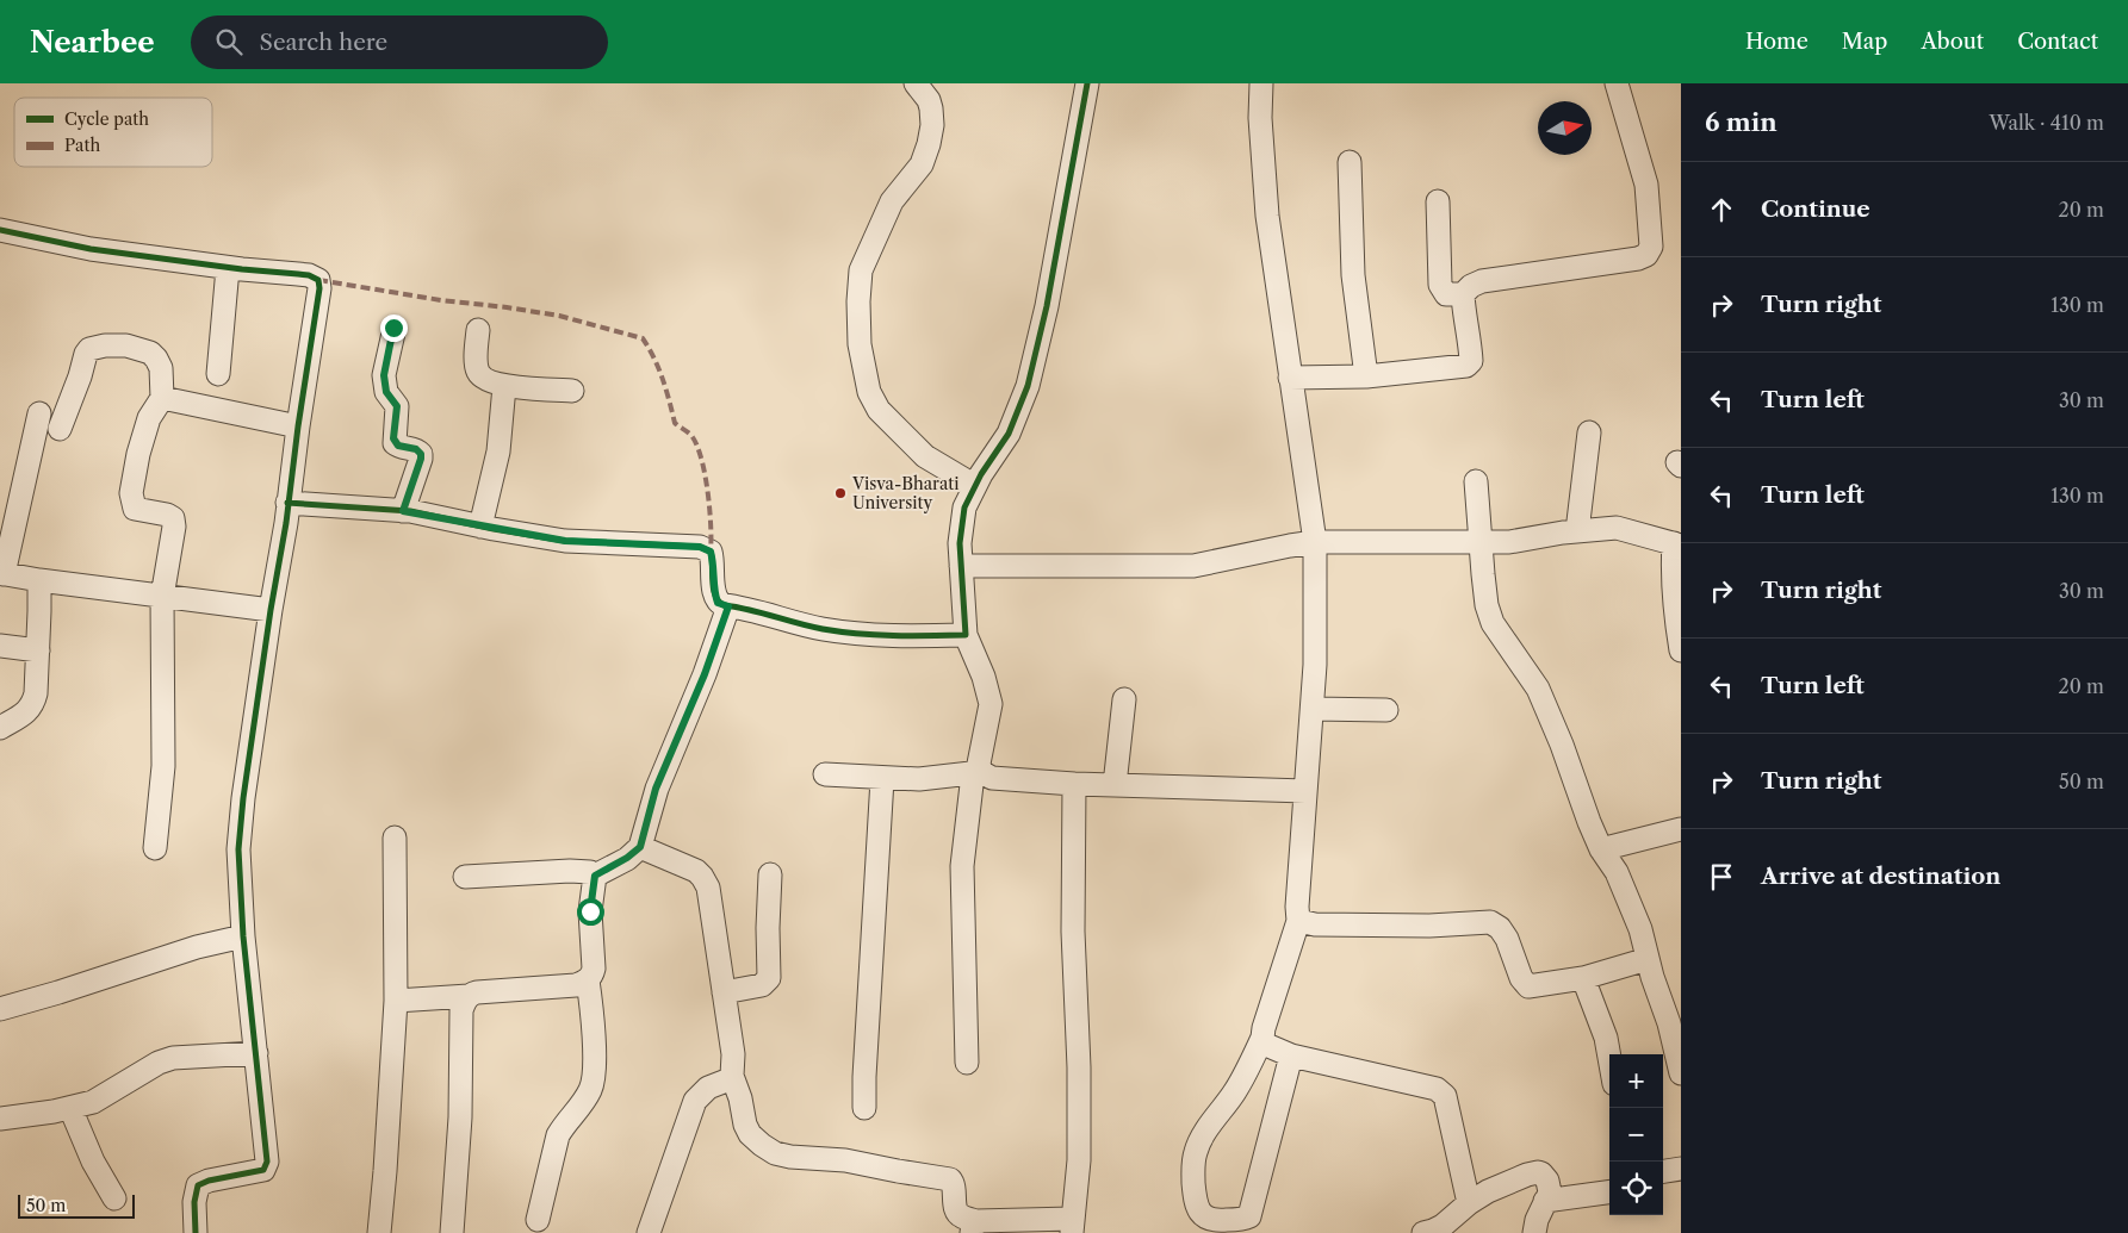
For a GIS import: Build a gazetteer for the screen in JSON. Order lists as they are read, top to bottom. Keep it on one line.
{"places":["Visva-Bharati University"],"legend":["Cycle path","Path"],"scale_bar":"50 m","north":"right","page":{"header":"Nearbee","search":"Search here","nav":["Home","Map","About","Contact"],"heading":["6 min","Walk · 410 m"],"list":[["Continue","20 m"],["Turn right","130 m"],["Turn left","30 m"],["Turn left","130 m"],["Turn right","30 m"],["Turn left","20 m"],["Turn right","50 m"],"Arrive at destination"],"map_buttons":["+","−"],"scale":"50 m"}}
